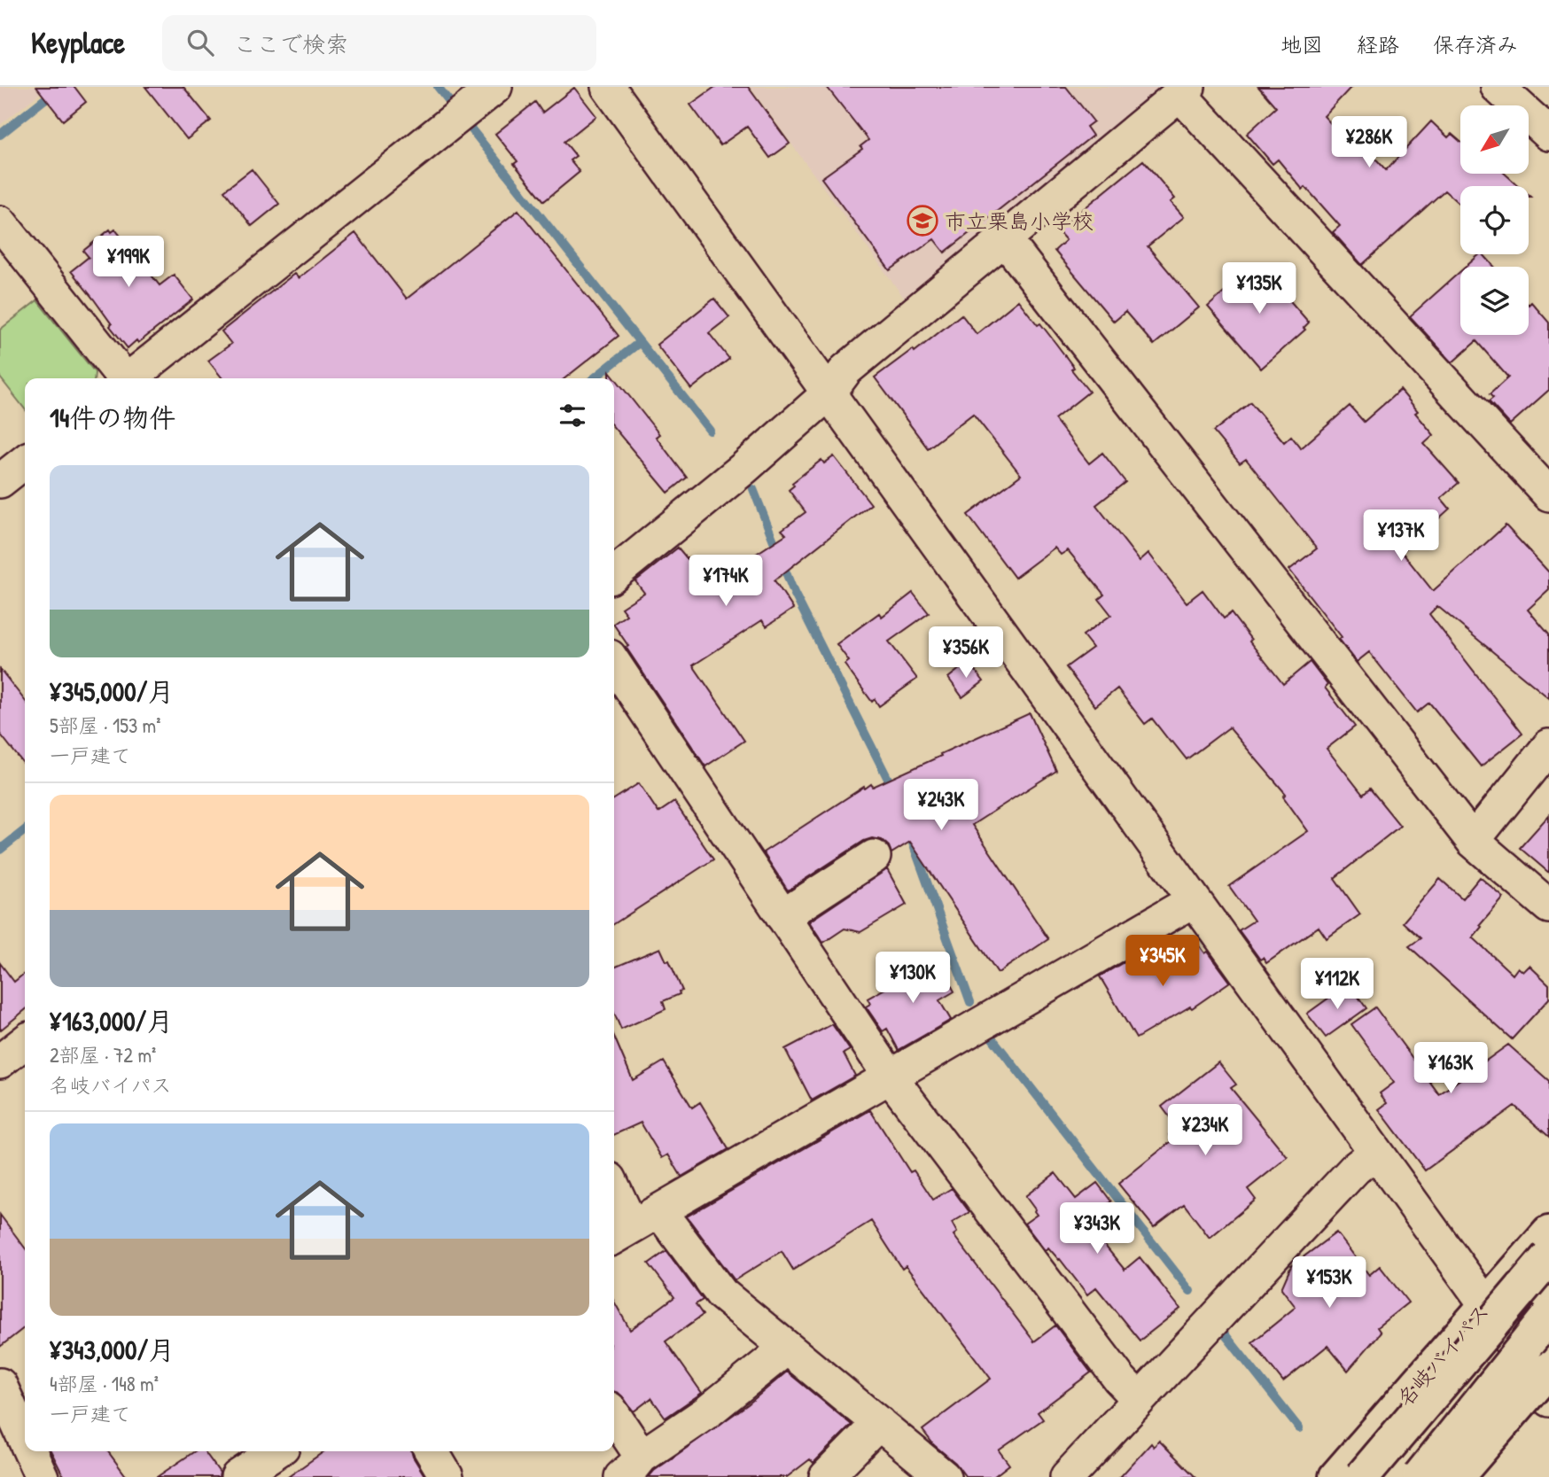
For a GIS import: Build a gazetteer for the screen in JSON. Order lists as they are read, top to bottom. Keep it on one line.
{"streets":{"highway":["名岐バイパス"]},"places":{"school or university":["市立栗島小学校"]},"north":"bottom left","page":{"header":"Keyplace","search":"ここで検索","nav":["地図","経路","保存済み"],"price":["¥286K","¥199K","¥135K","¥137K","¥174K","¥356K","¥243K","¥345K","¥130K","¥112K","¥163K","¥234K","¥343K","¥153K"],"heading":"14件の物件","list":[{"name":"¥345,000/月","note":"5部屋 · 153 m² · 一戸建て"},{"name":"¥163,000/月","note":"2部屋 · 72 m² · 名岐バイパス"},{"name":"¥343,000/月","note":"4部屋 · 148 m² · 一戸建て"}]}}
